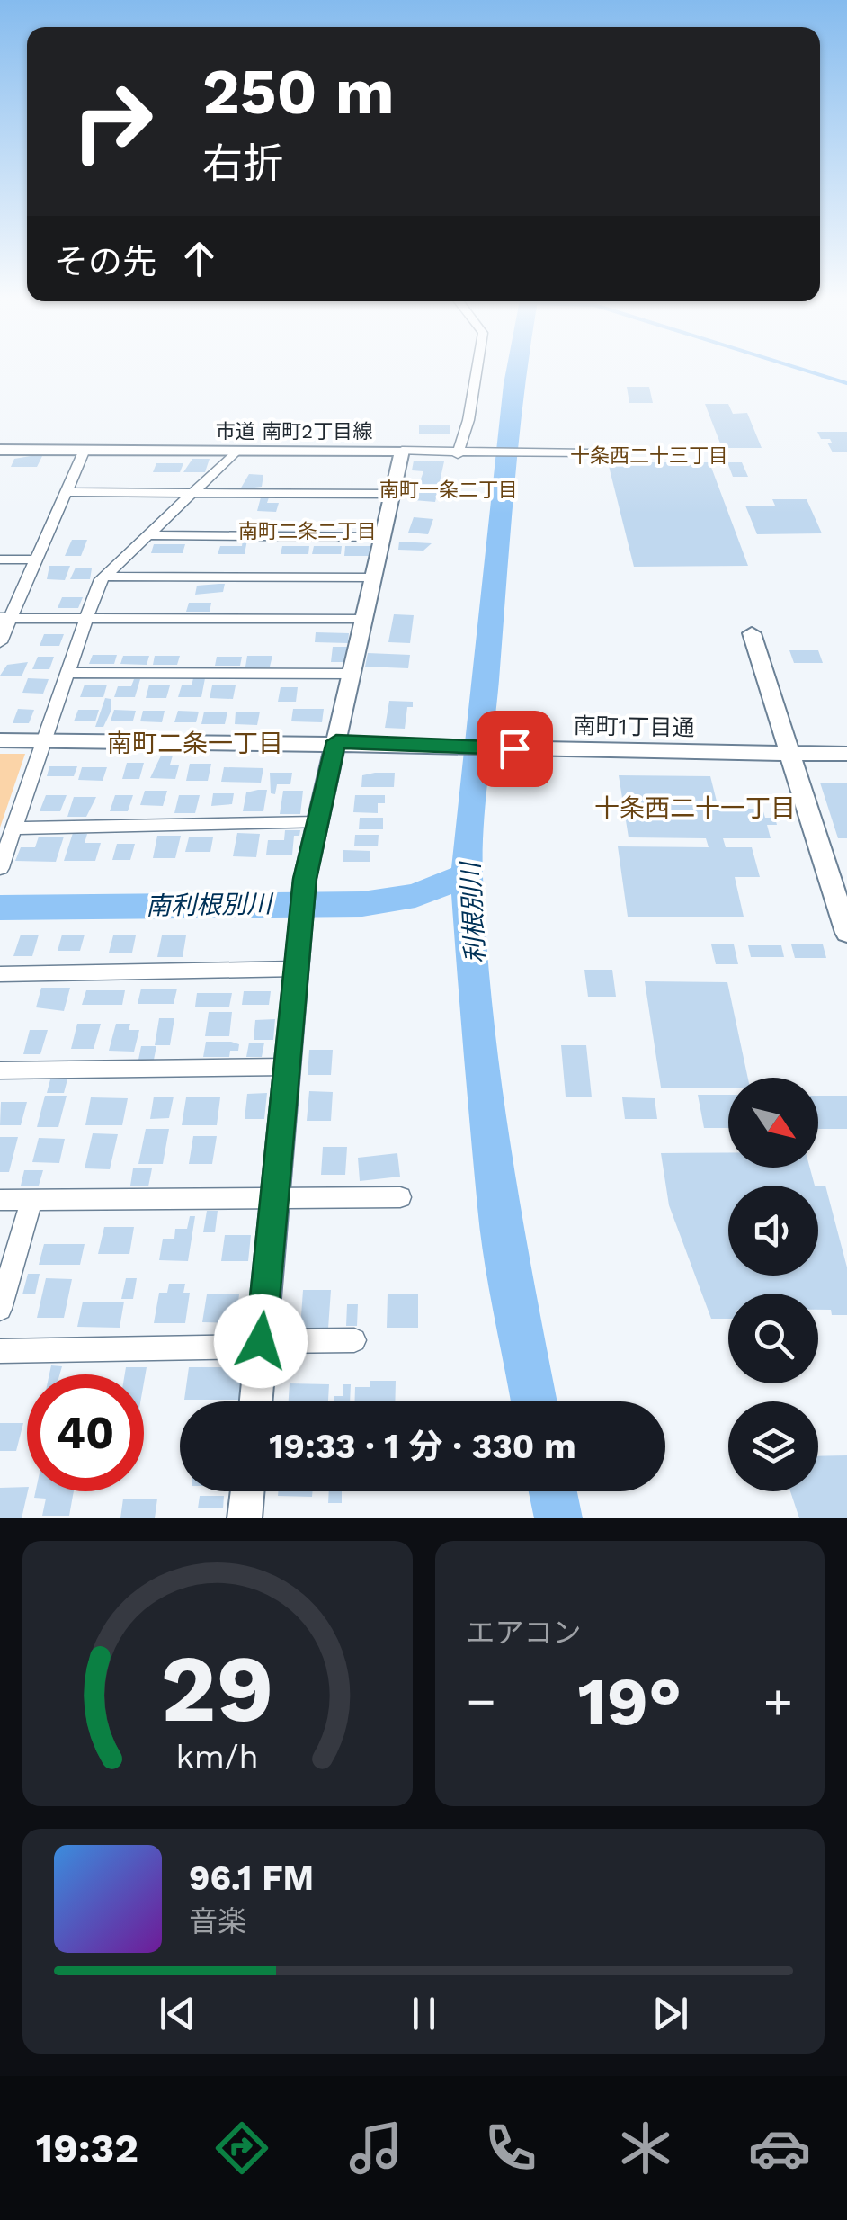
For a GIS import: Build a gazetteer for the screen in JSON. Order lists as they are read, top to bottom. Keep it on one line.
{"streets":{"street":["市道 南町2丁目線","南町1丁目通"]},"districts":["十条西二十三丁目","南町一条二丁目","南町二条二丁目","南町二条一丁目","十条西二十一丁目"],"water":["南利根別川","利根別川"],"north":"bottom right","page":{"turn":["250 m","右折"],"then":"その先","limit":"40","trip":"19:33 · 1 分 · 330 m","tile":"エアコン","heat":["−","19°","+"],"song":["96.1 FM","音楽"],"tabs":"19:32","gauge":["29","km/h"]}}
